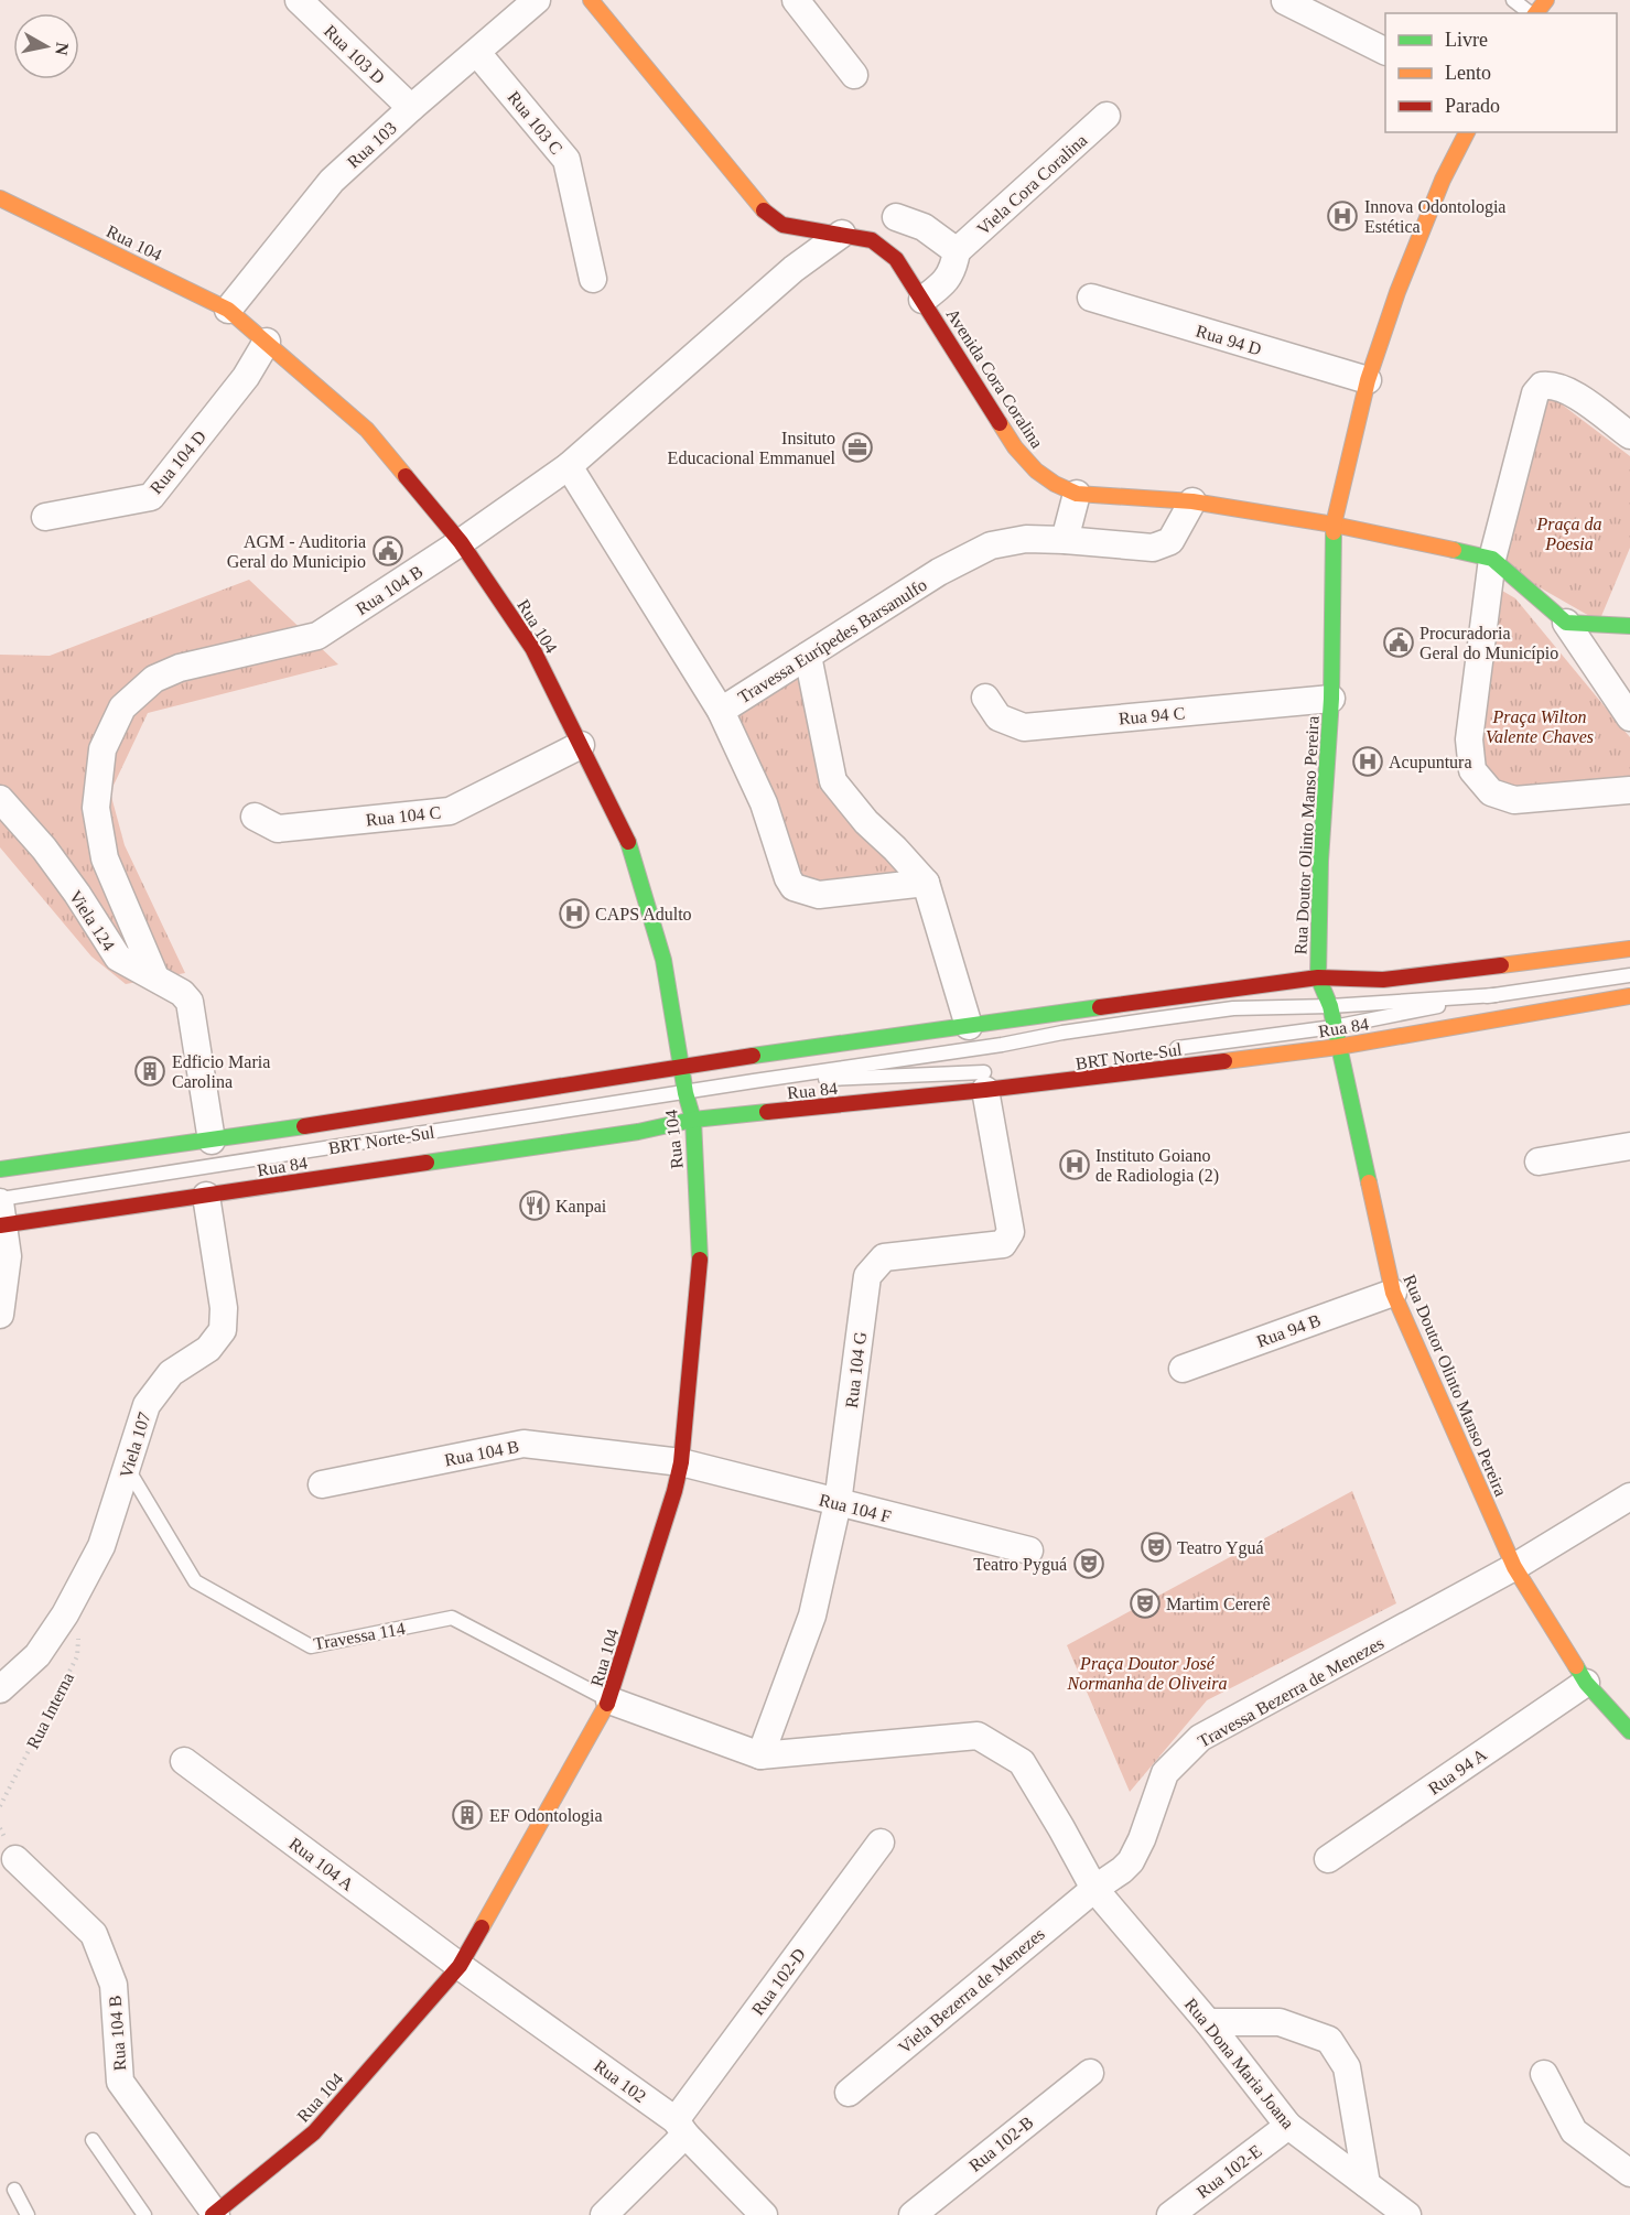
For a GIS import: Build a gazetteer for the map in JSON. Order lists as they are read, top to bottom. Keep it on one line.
{"streets":{"main road":["Rua 104","Avenida Cora Coralina","Rua Doutor Olinto Manso Pereira","Rua 84"],"street":["Rua 103 D","Rua 103 C","Rua 103","Viela Cora Coralina","Rua 94 D","Rua 104 D","Rua 104 B","Travessa Eurípedes Barsanulfo","Rua 94 C","Rua 104 C","Viela 124","Rua 94 B","Rua 104 G","Viela 107","Rua 104 F","Travessa Bezerra de Menezes","Rua 94 A","Rua 104 A","Rua 102-D","Viela Bezerra de Menezes","Rua Dona Maria Joana","Rua 102","Rua 102-B","Rua 102-E"],"lane":["BRT Norte-Sul","Travessa 114"],"path":["Rua Interna"]},"crossings":[["Rua 103 D","Rua 103"],["Rua 103 C","Rua 103"],["Rua 103","Rua 104"],["Viela Cora Coralina","Avenida Cora Coralina"],["Rua 104","Rua 104 D"],["Rua 104","Rua 104 B"],["Rua 104","Rua 104 C"],["Rua 104","Rua 84"],["Rua 104","BRT Norte-Sul"],["Rua 104","Rua 104 F"],["Rua 104","Travessa 114"],["Rua 104","Rua 104 A"],["Rua 104","Rua 102"],["Rua 94 D","Rua Doutor Olinto Manso Pereira"],["Avenida Cora Coralina","Travessa Eurípedes Barsanulfo"],["Avenida Cora Coralina","Rua Doutor Olinto Manso Pereira"],["Rua 104 B","Viela 124"],["Rua 104 B","Rua 104 F"],["Rua 94 C","Rua Doutor Olinto Manso Pereira"],["Rua Doutor Olinto Manso Pereira","Rua 84"],["Rua Doutor Olinto Manso Pereira","BRT Norte-Sul"],["Rua Doutor Olinto Manso Pereira","Rua 94 B"],["Rua Doutor Olinto Manso Pereira","Travessa Bezerra de Menezes"],["Rua Doutor Olinto Manso Pereira","Rua 94 A"],["Viela 124","Rua 84"],["Rua 84","BRT Norte-Sul"],["Rua 84","Rua 104 G"],["Rua 84","Viela 107"],["Rua 104 G","Rua 104 F"],["Viela 107","Travessa 114"],["Viela 107","Rua Interna"],["Travessa Bezerra de Menezes","Viela Bezerra de Menezes"],["Travessa Bezerra de Menezes","Rua Dona Maria Joana"],["Rua 104 A","Rua 102"],["Rua 102-D","Rua 102"],["Viela Bezerra de Menezes","Rua Dona Maria Joana"],["Rua Dona Maria Joana","Rua 102-E"]],"parks":["Praça da Poesia","Praça Wilton Valente Chaves","Praça Doutor José Normanha de Oliveira"],"places":{"hospital":["Innova Odontologia Estética","Acupuntura","CAPS Adulto","Instituto Goiano de Radiologia (2)"],"office":["Insituto Educacional Emmanuel"],"public building":["AGM - Auditoria Geral do Municipio","Procuradoria Geral do Município"],"building":["Edficio Maria Carolina","EF Odontologia"],"restaurant":["Kanpai"],"theatre":["Teatro Yguá","Teatro Pyguá","Martim Cererê"]},"legend":["Livre","Lento","Parado"],"north":"right"}
